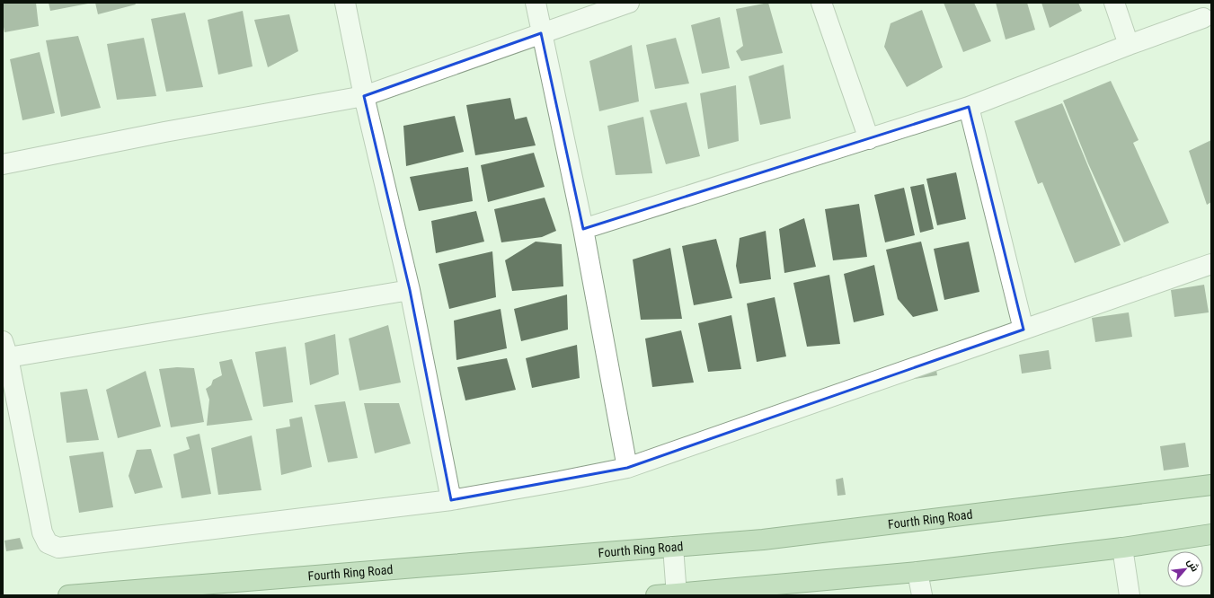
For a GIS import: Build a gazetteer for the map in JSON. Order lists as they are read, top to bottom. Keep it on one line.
{"streets":{"main road":["Fourth Ring Road"]},"north":"top right"}
